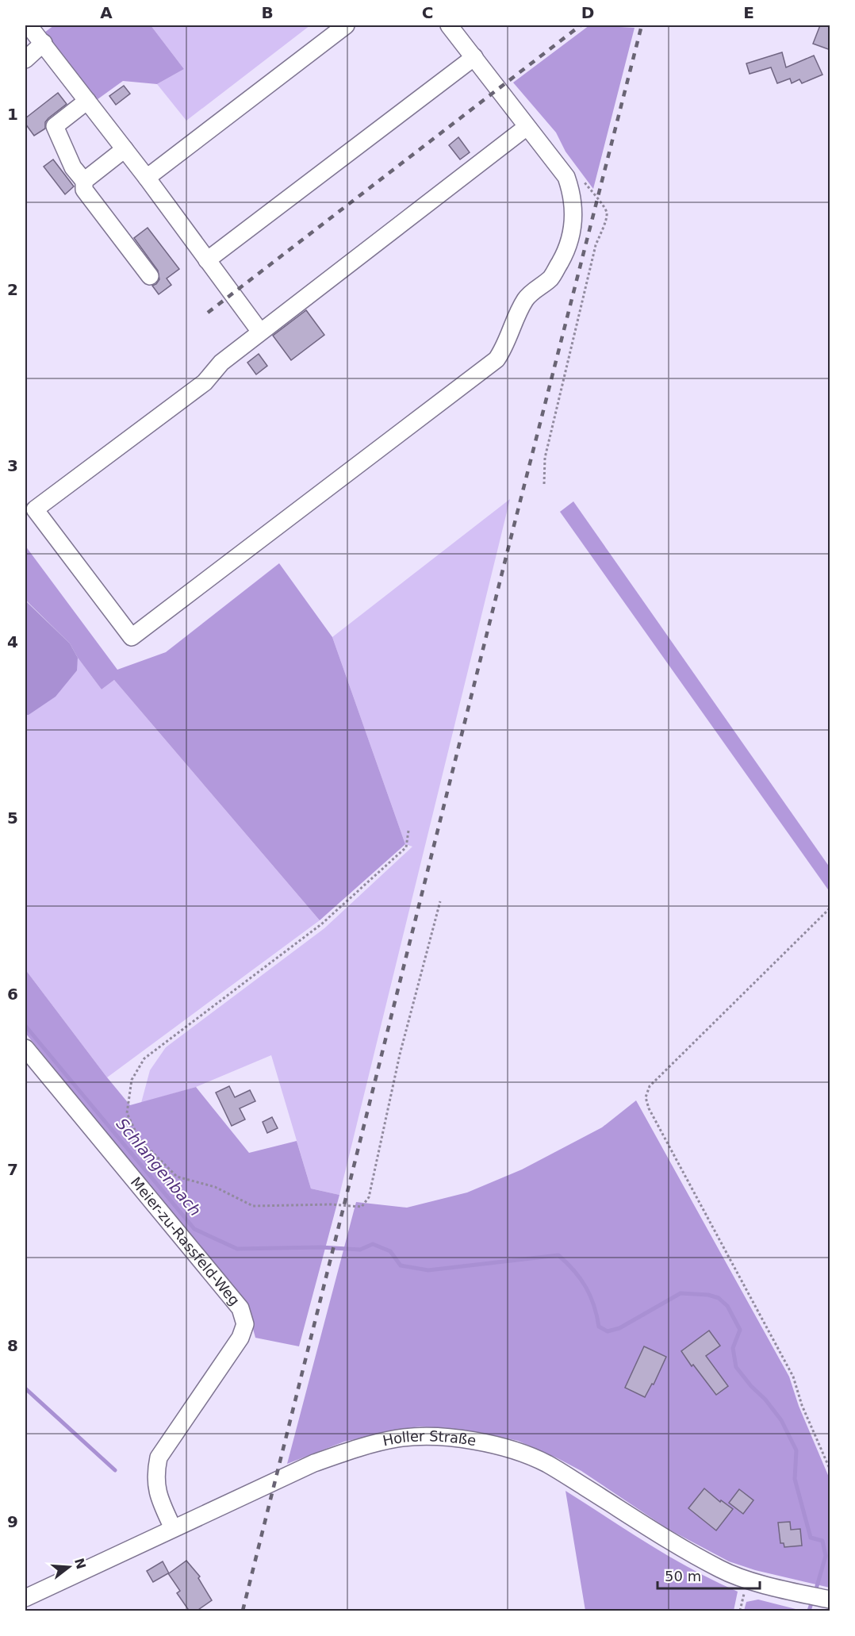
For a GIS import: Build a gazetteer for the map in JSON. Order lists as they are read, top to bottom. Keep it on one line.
{"streets":{"street":["Meier-zu-Rassfeld-Weg","Holler Straße"]},"crossings":[["Meier-zu-Rassfeld-Weg","Holler Straße"]],"water":["Schlangenbach"],"scale_bar":"50 m","north":"right","grid":{"columns":["A","B","C","D","E"],"rows":["1","2","3","4","5","6","7","8","9"]}}
